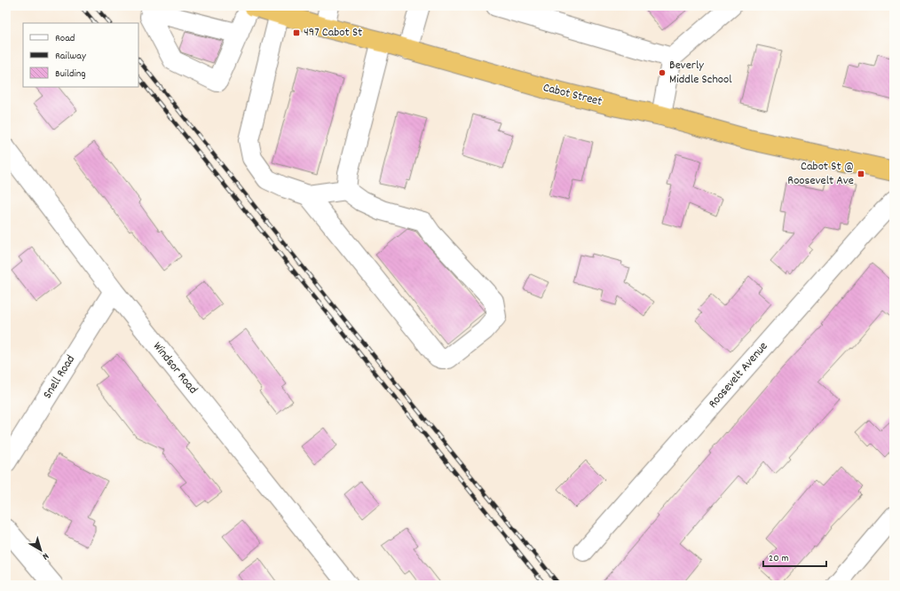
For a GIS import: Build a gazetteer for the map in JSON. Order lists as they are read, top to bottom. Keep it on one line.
{"streets":{"highway":["Cabot Street"],"street":["Windsor Road","Roosevelt Avenue","Snell Road"]},"crossings":[["Windsor Road","Snell Road"]],"places":{"transit":["497 Cabot St","Cabot St @ Roosevelt Ave"],"other":["Beverly Middle School"]},"legend":["Road","Railway","Building"],"scale_bar":"20 m","north":"bottom right"}
